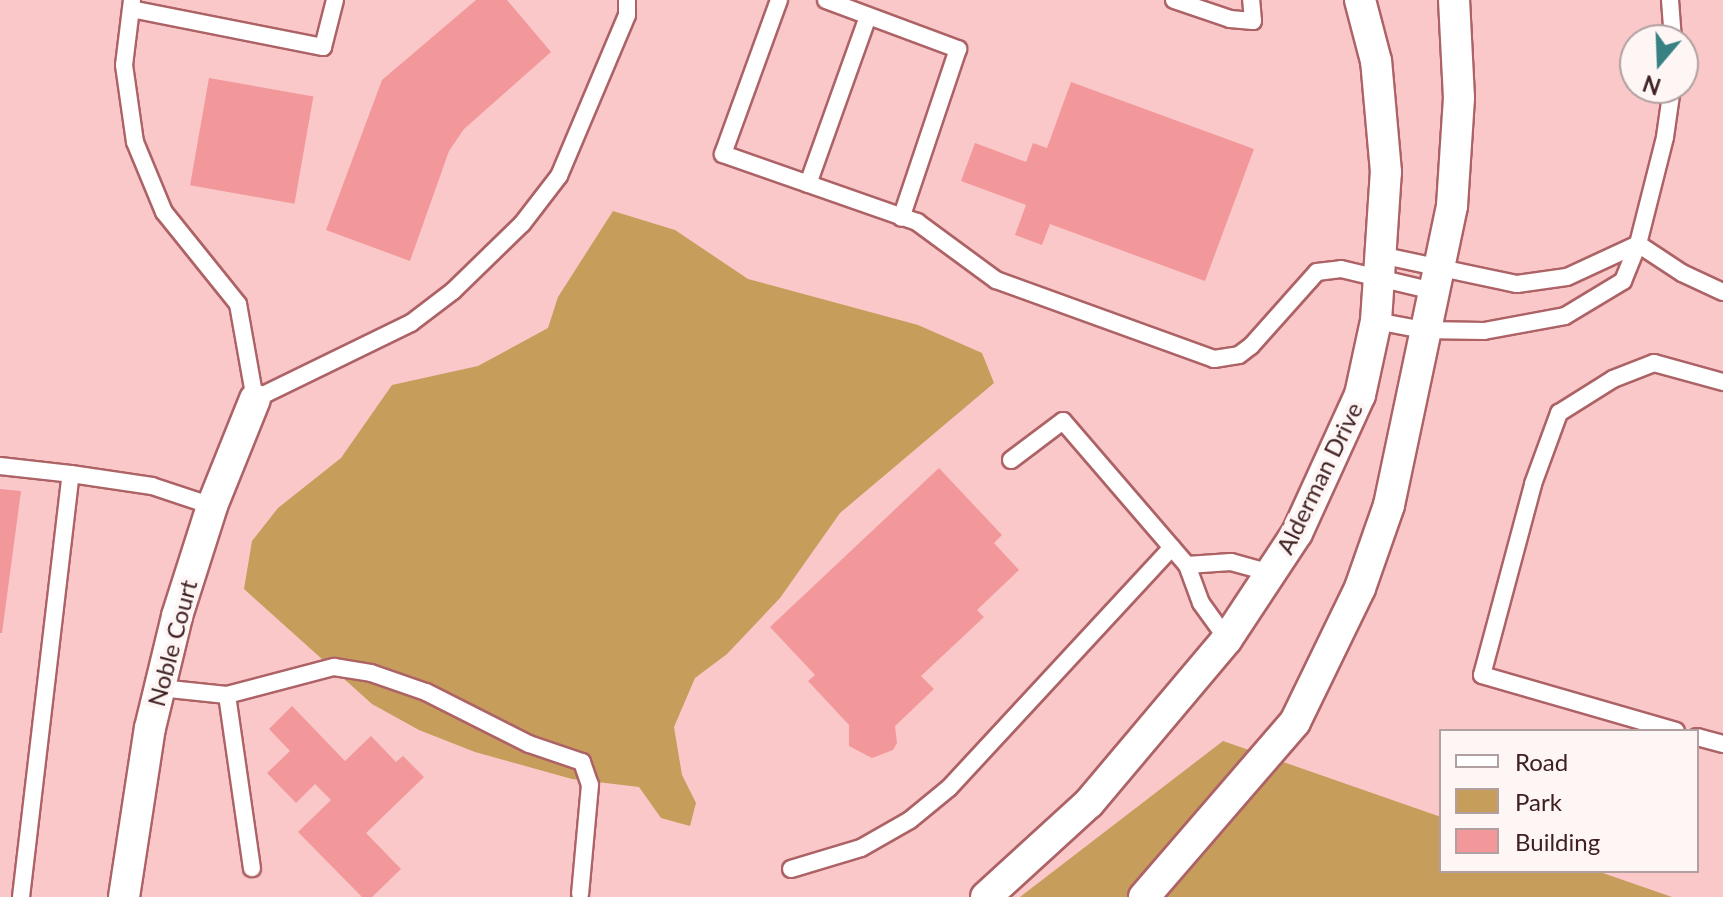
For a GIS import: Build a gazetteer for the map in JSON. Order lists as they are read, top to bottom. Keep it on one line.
{"streets":{"street":["Alderman Drive","Noble Court"]},"legend":["Road","Park","Building"],"north":"bottom"}
